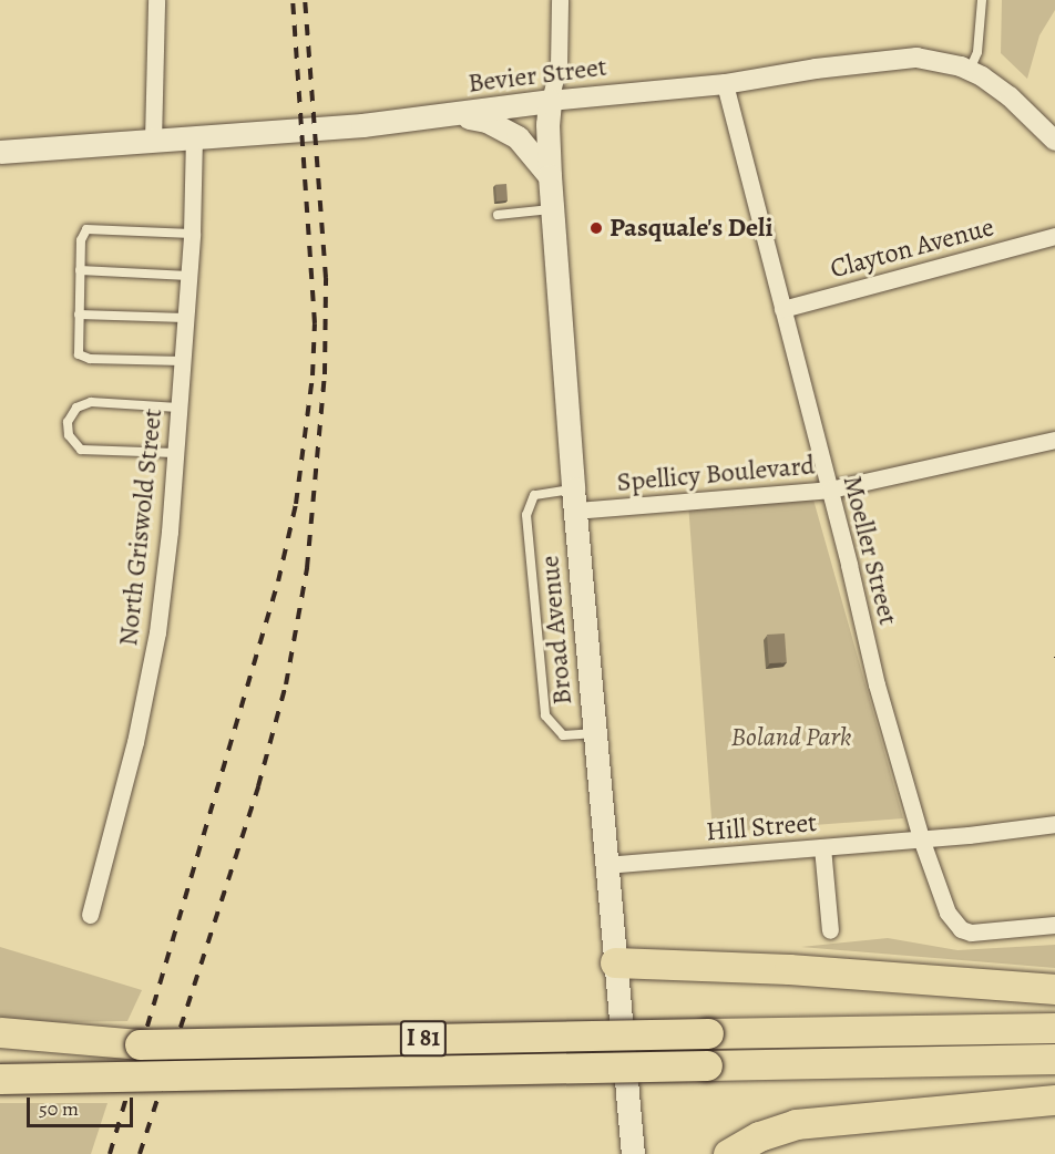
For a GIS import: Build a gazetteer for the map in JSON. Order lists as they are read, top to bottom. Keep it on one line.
{"streets":{"highway":["I 81"],"main road":["Bevier Street","Broad Avenue"],"street":["Clayton Avenue","Spellicy Boulevard","North Griswold Street","Moeller Street","Hill Street"]},"crossings":[["Bevier Street","North Griswold Street"],["Bevier Street","Moeller Street"],["Bevier Street","Broad Avenue"],["Clayton Avenue","Moeller Street"],["Spellicy Boulevard","Moeller Street"],["Spellicy Boulevard","Broad Avenue"],["Moeller Street","Hill Street"],["Broad Avenue","Hill Street"]],"parks":["Boland Park"],"places":["Pasquale's Deli"],"scale_bar":"50 m"}
